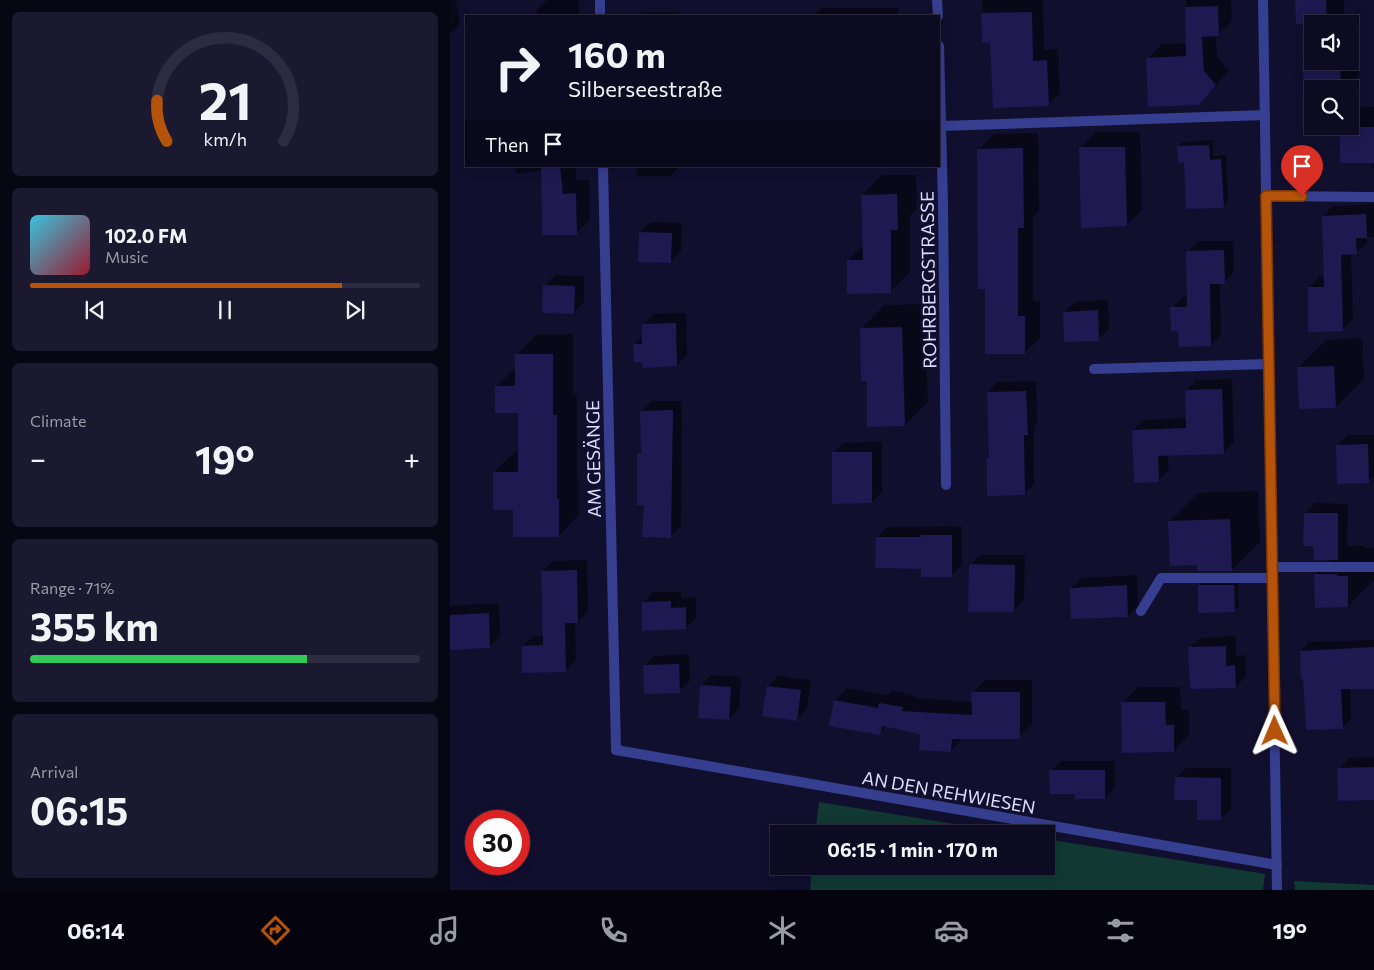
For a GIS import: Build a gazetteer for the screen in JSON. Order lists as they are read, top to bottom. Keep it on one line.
{"streets":{"street":["ROHRBERGSTRASSE","AM GESÄNGE","AN DEN REHWIESEN"]},"crossings":[["AM GESÄNGE","AN DEN REHWIESEN"]],"page":{"turn":["160 m","Silberseestraße"],"then":"Then","song":["102.0 FM","Music"],"tile":["Climate",["Range · 71%","355 km"],["Arrival","06:15"]],"heat":["−","19°","+"],"limit":"30","trip":"06:15 · 1 min · 170 m","tabs":["06:14","19°"],"gauge":["21","km/h"]}}
